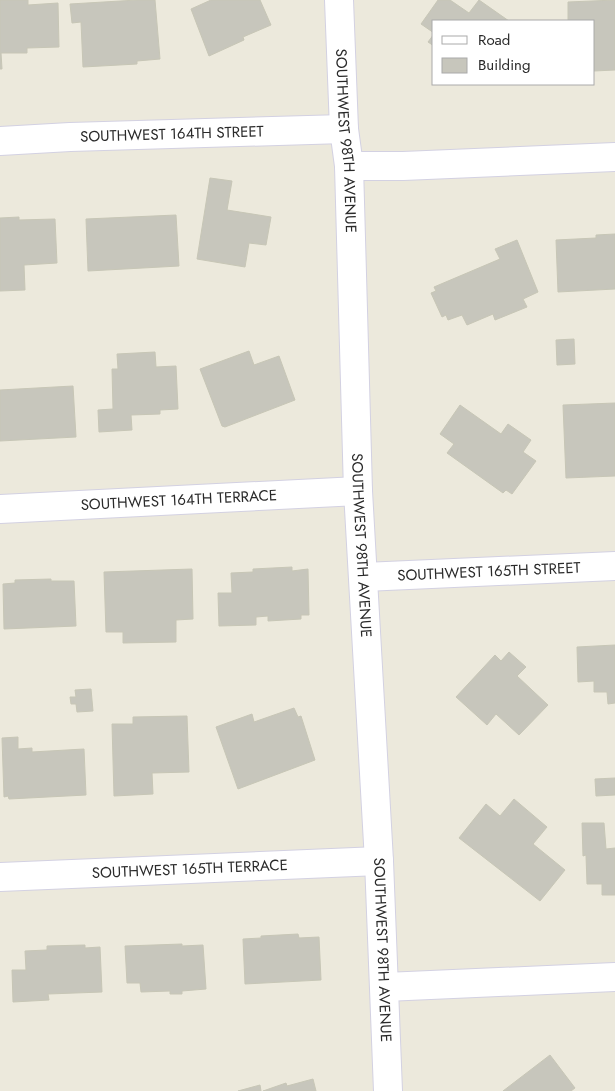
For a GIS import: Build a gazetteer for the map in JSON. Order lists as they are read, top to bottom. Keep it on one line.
{"streets":{"street":["SOUTHWEST 164TH STREET","SOUTHWEST 98TH AVENUE","SOUTHWEST 164TH TERRACE","SOUTHWEST 165TH STREET","SOUTHWEST 165TH TERRACE"]},"crossings":[["SOUTHWEST 164TH STREET","SOUTHWEST 98TH AVENUE"],["SOUTHWEST 98TH AVENUE","SOUTHWEST 164TH TERRACE"],["SOUTHWEST 98TH AVENUE","SOUTHWEST 165TH STREET"],["SOUTHWEST 98TH AVENUE","SOUTHWEST 165TH TERRACE"]],"legend":["Road","Building"]}
